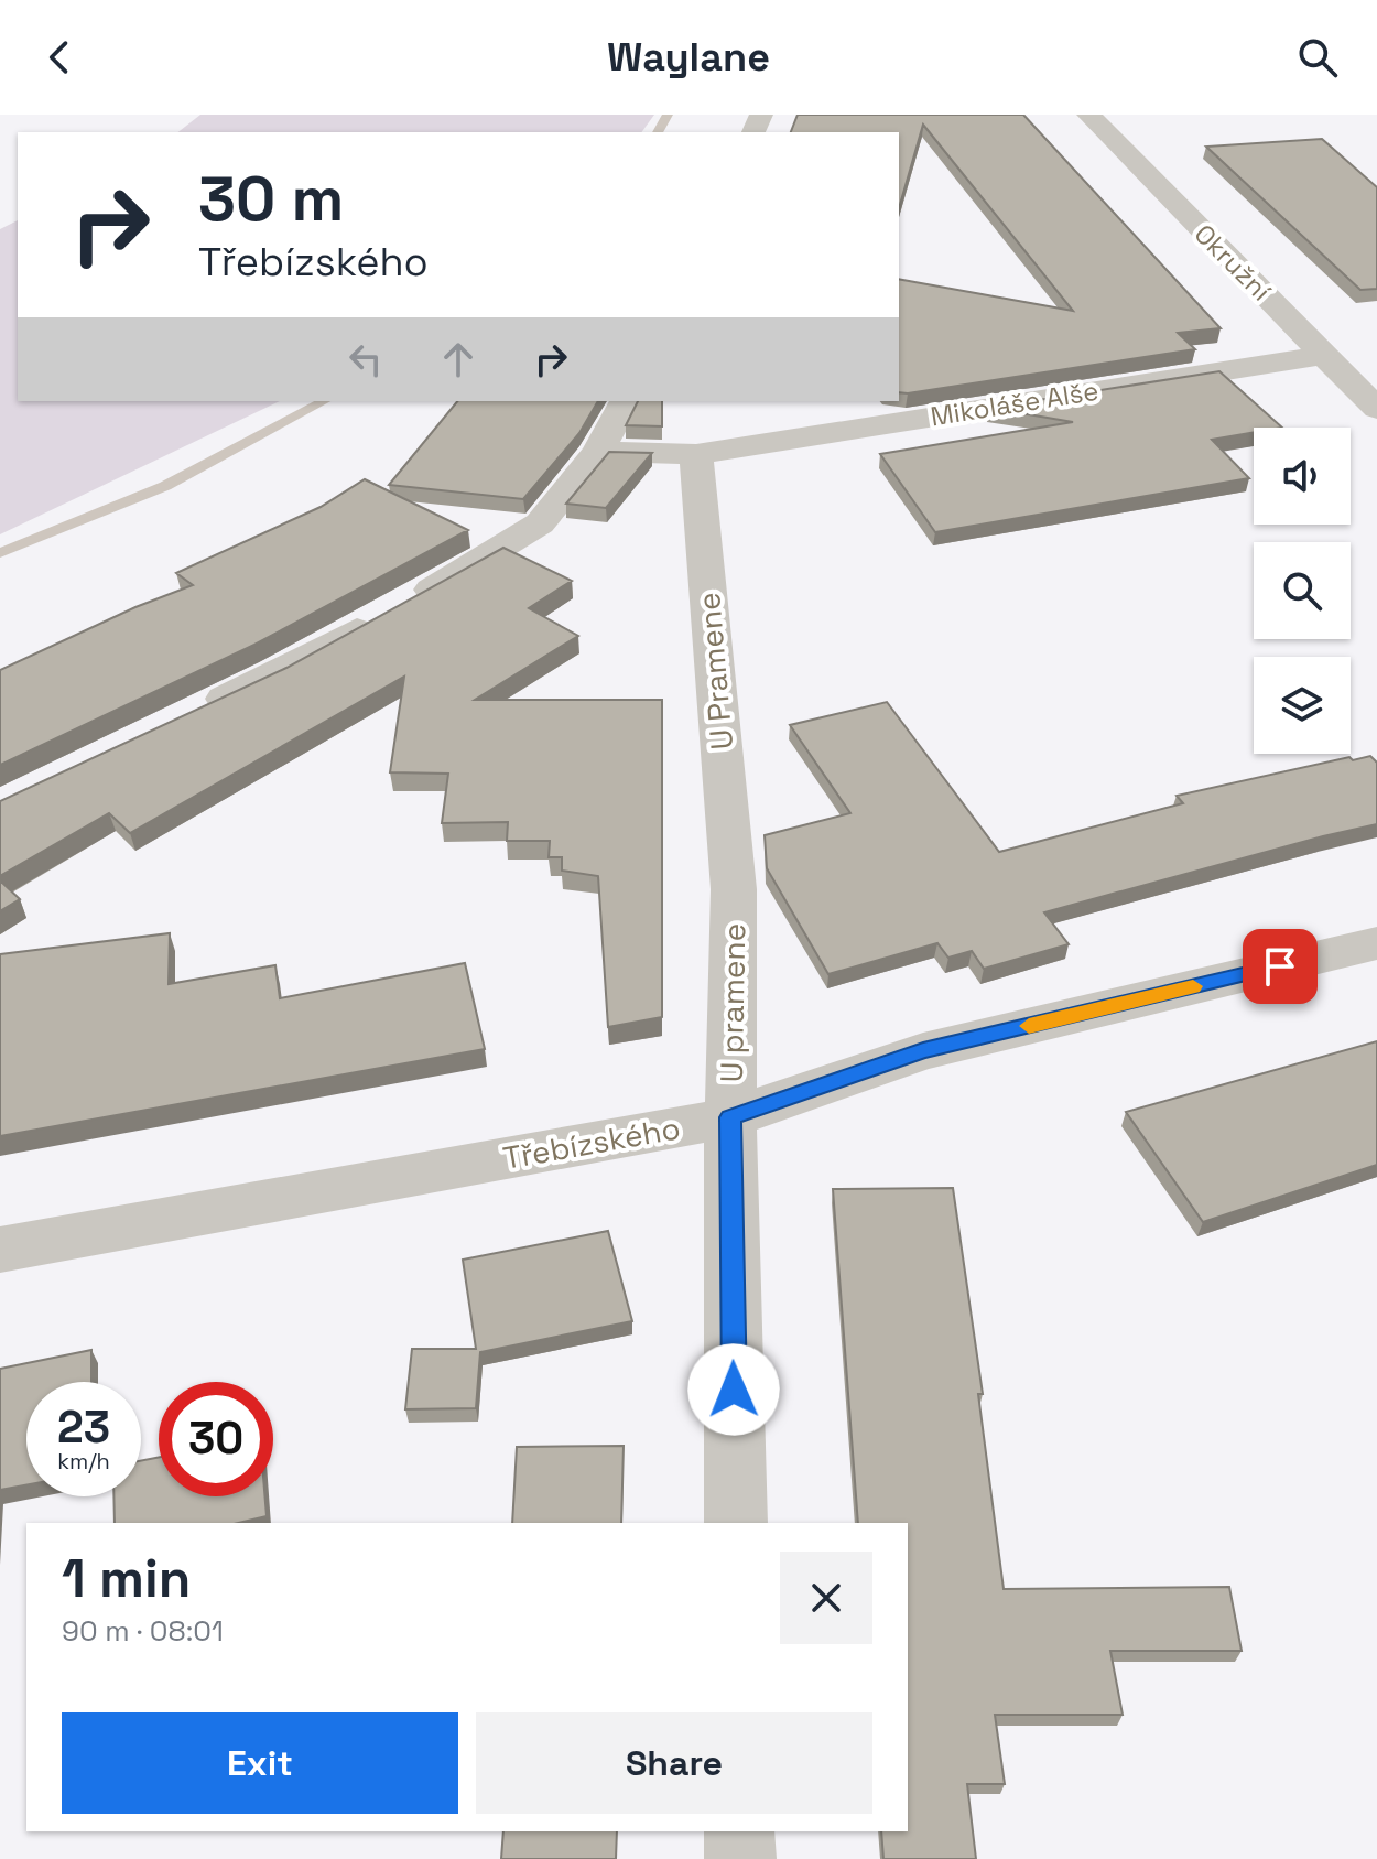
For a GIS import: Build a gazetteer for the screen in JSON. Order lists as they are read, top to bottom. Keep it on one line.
{"streets":{"street":["Okružní","Mikoláše Alše","U Pramene","U pramene","Třebízského"]},"crossings":[["Okružní","Mikoláše Alše"],["Mikoláše Alše","U Pramene"],["U Pramene","U pramene"],["U pramene","Třebízského"]],"page":{"header":"Waylane","turn":["30 m","Třebízského"],"speed":"23 km/h","limit":"30","heading":["1 min","90 m · 08:01"],"buttons":["Exit","Share"]}}
